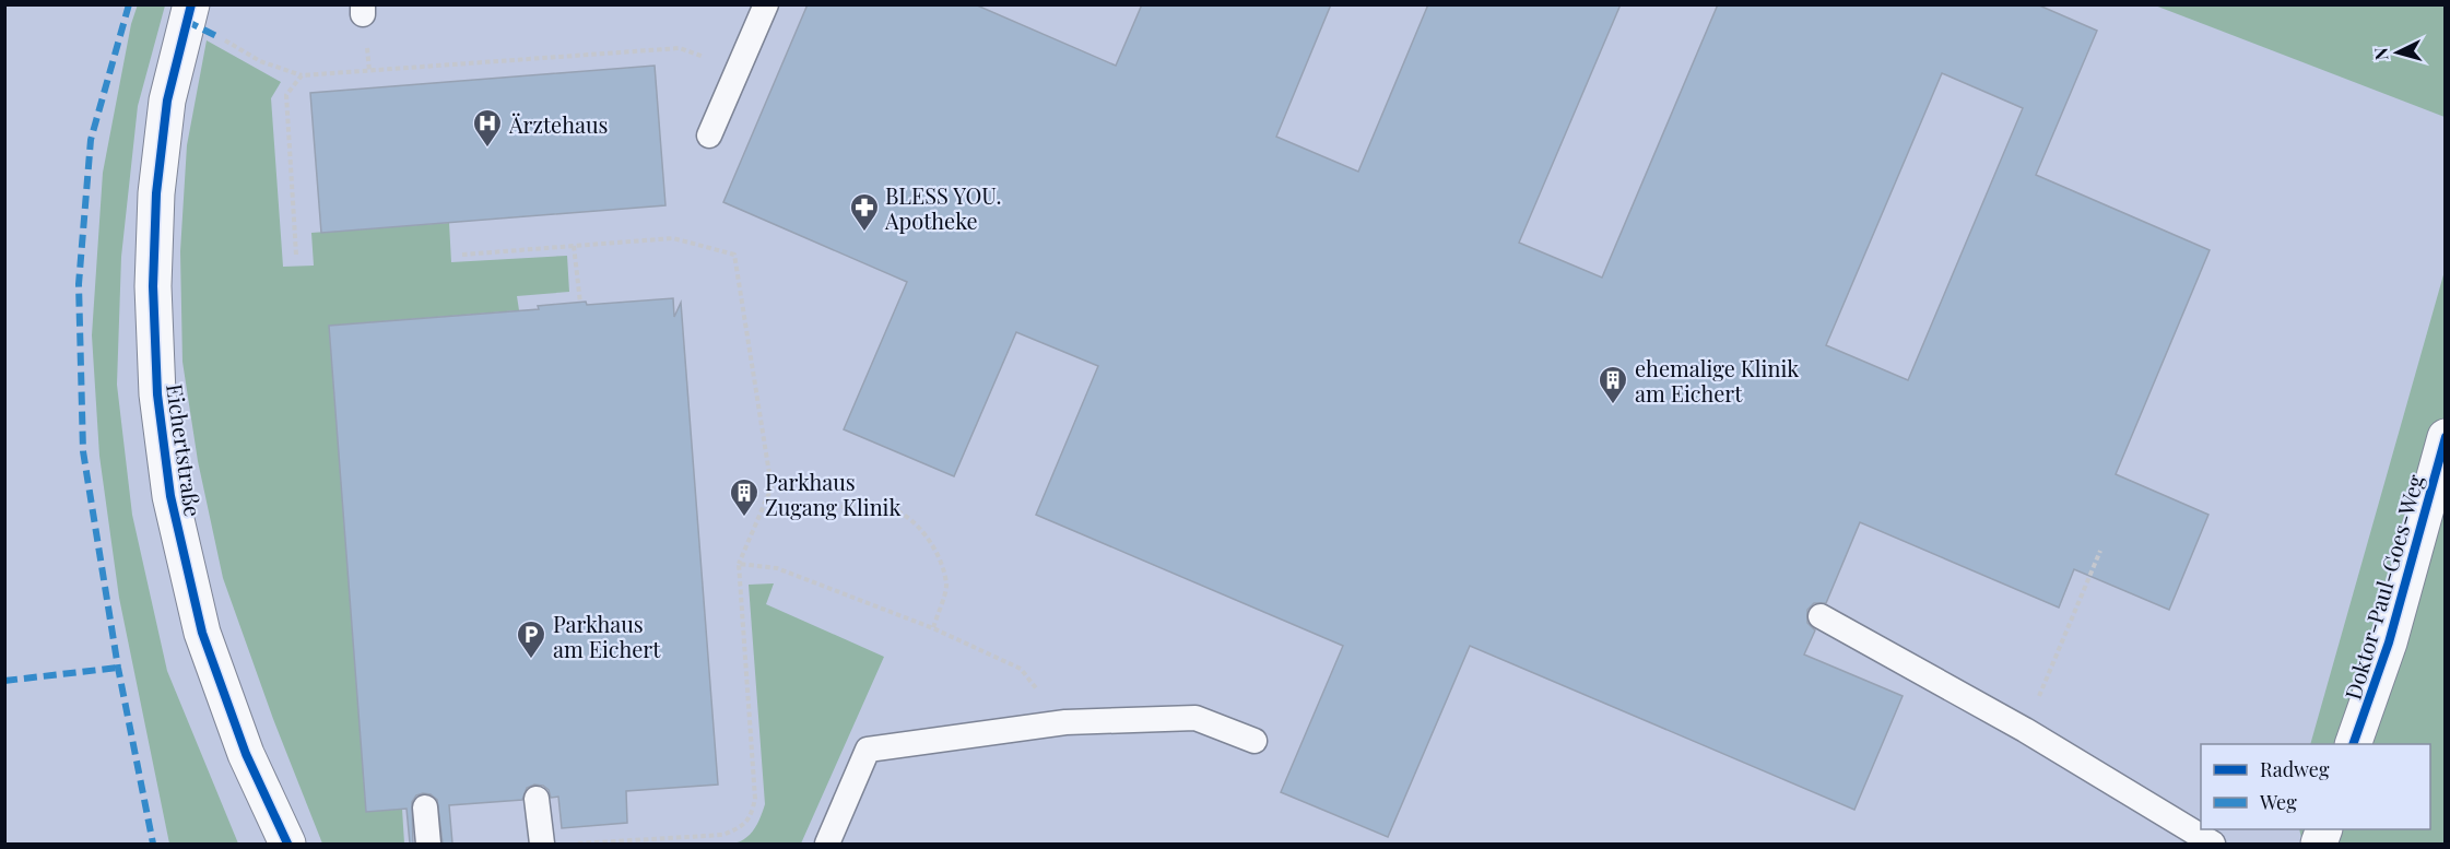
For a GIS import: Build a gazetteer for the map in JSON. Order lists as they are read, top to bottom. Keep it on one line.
{"streets":{"street":["Eichertstraße","Doktor-Paul-Goes-Weg"]},"places":{"hospital":["Ärztehaus"],"pharmacy":["BLESS YOU. Apotheke"],"building":["ehemalige Klinik am Eichert","Parkhaus Zugang Klinik"],"parking":["Parkhaus am Eichert"]},"legend":["Radweg","Weg"],"north":"left"}
